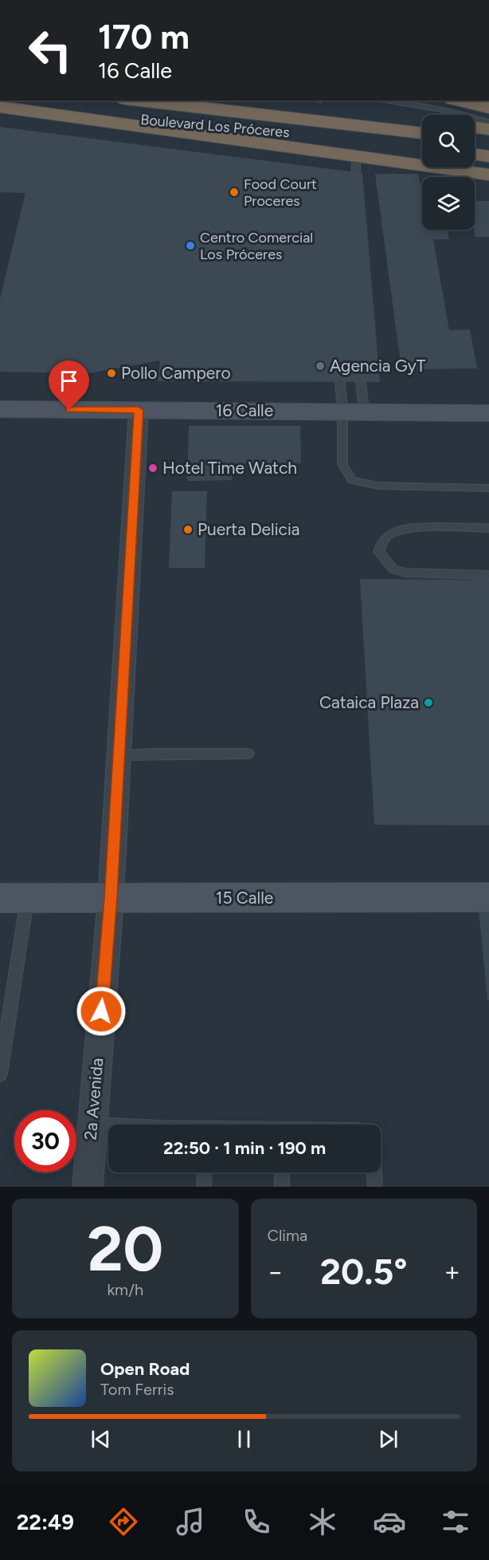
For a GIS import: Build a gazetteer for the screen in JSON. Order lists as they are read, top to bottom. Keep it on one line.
{"streets":{"highway":["Boulevard Los Próceres"],"street":["16 Calle","15 Calle","2a Avenida"]},"crossings":[["16 Calle","2a Avenida"],["15 Calle","2a Avenida"]],"places":["Food Court Proceres","Centro Comercial Los Próceres","Agencia GyT","Pollo Campero","Hotel Time Watch","Puerta Delicia","Cataica Plaza"],"page":{"turn":["170 m","16 Calle"],"limit":"30","trip":"22:50 · 1 min · 190 m","tile":[["20","km/h"],"Clima"],"heat":["−","20.5°","+"],"song":["Open Road","Tom Ferris"],"tabs":"22:49"}}
